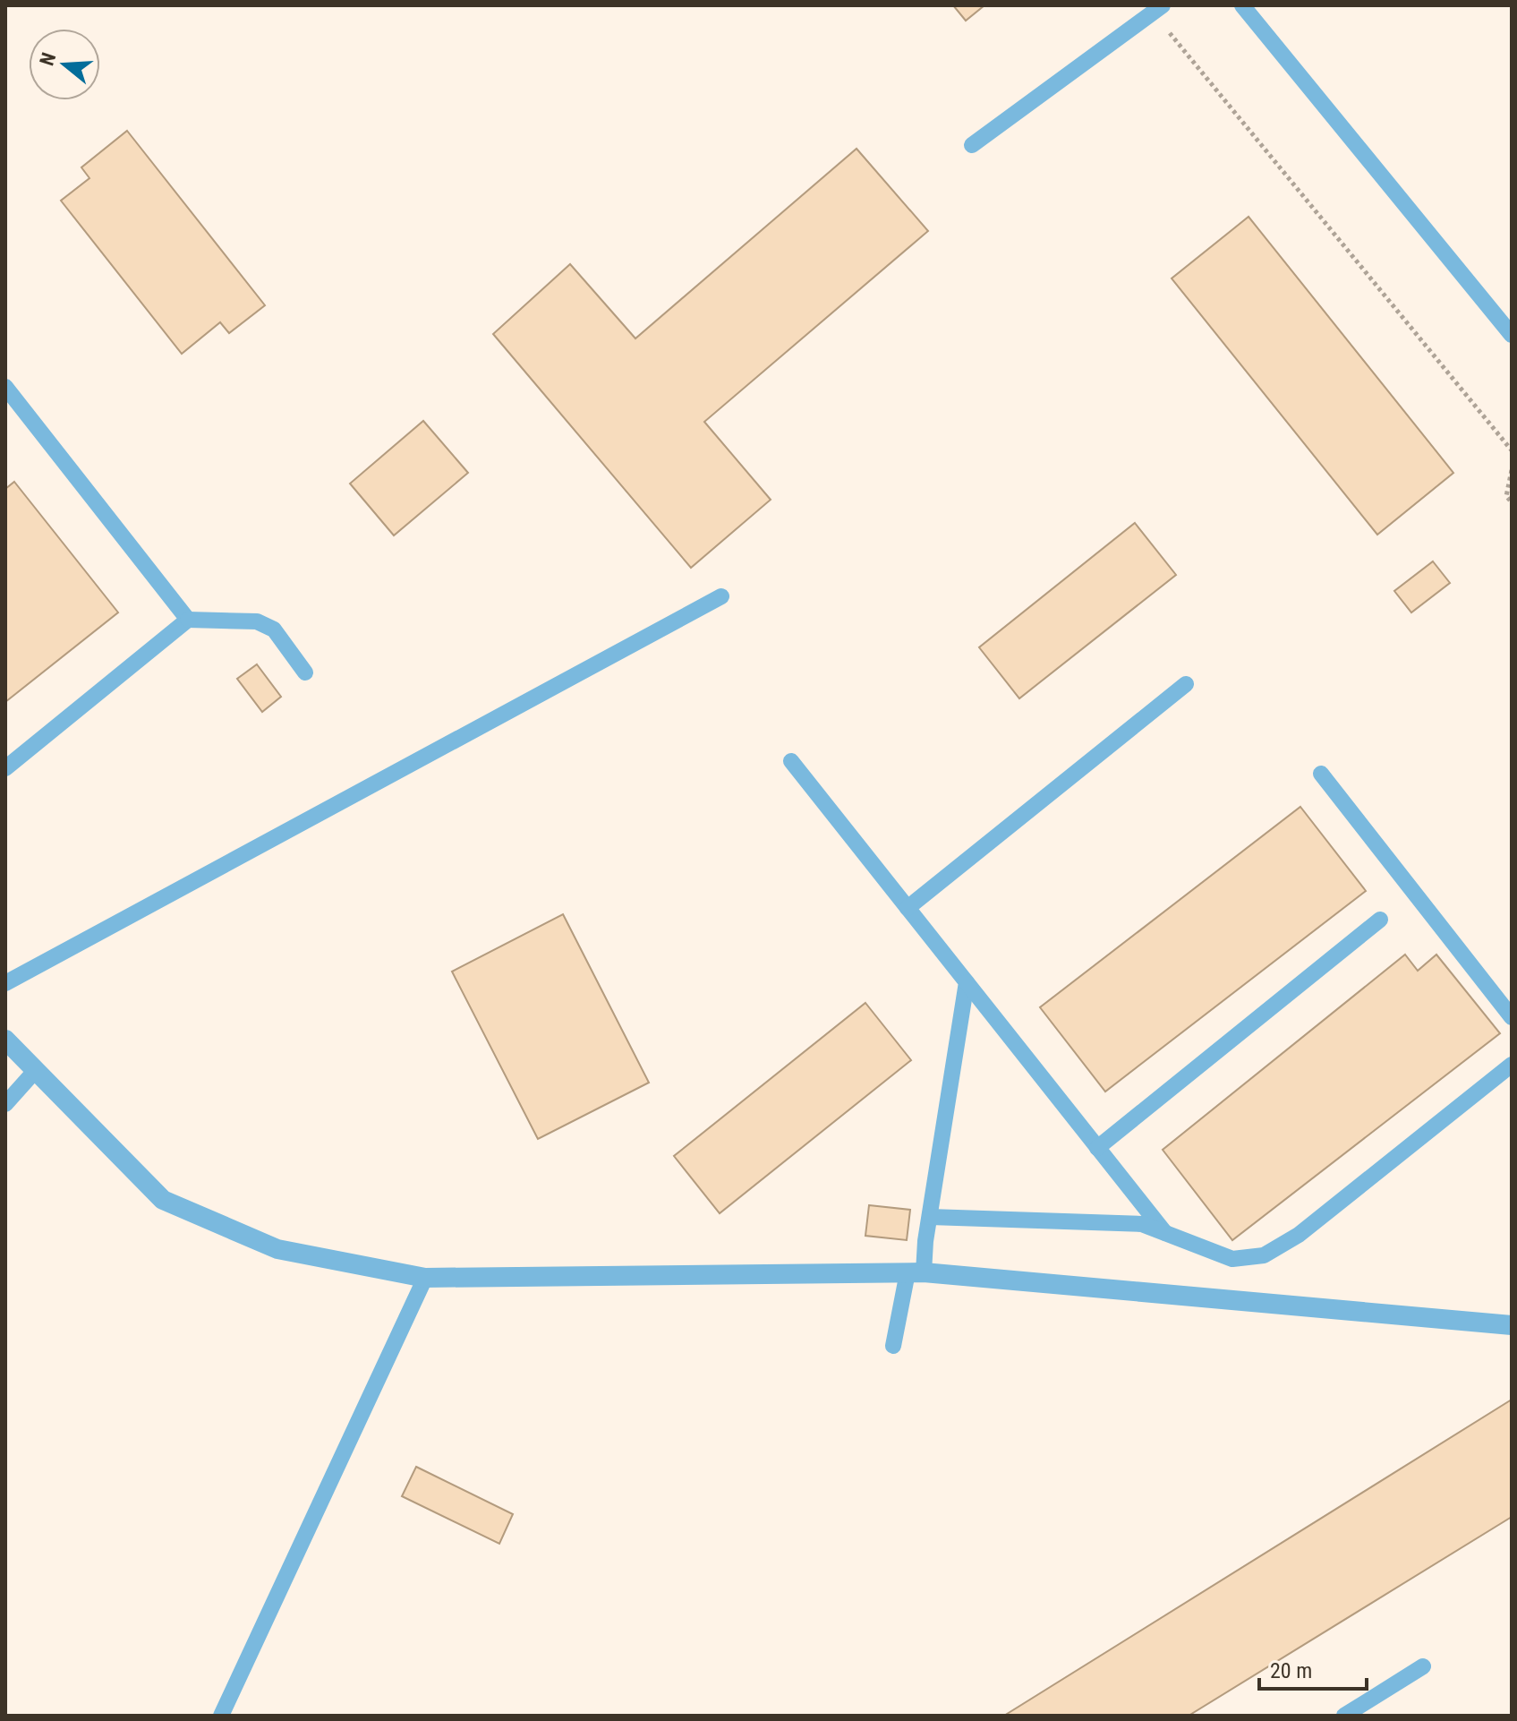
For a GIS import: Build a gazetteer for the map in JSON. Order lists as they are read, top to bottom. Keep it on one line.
{"scale_bar":"20 m","north":"left"}
